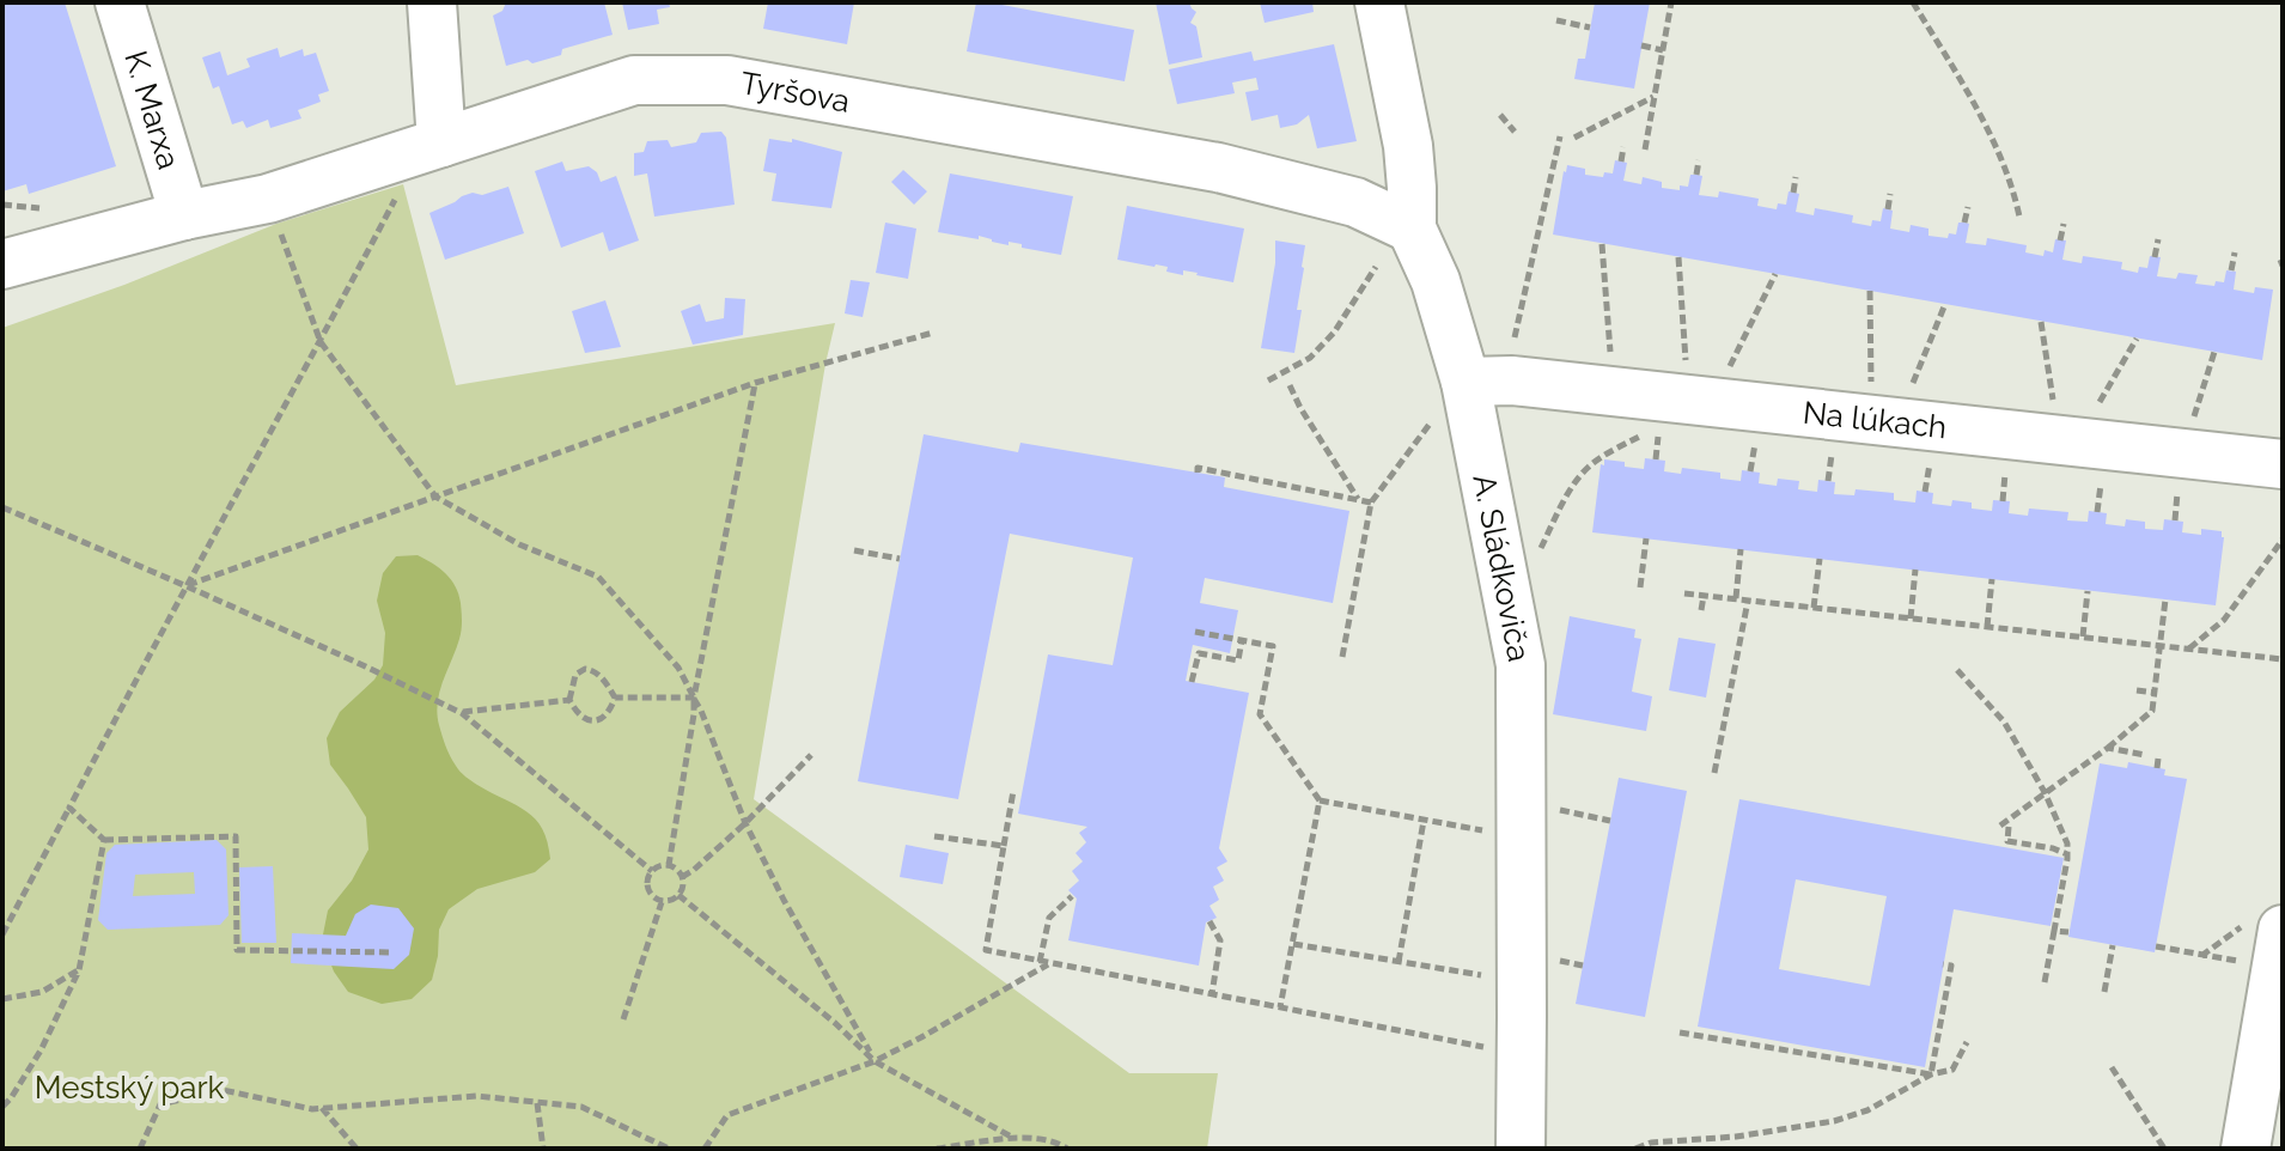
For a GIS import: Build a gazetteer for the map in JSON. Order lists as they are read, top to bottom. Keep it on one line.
{"streets":{"street":["Tyršova","K. Marxa","Na lúkach","A. Sládkoviča"]},"crossings":[["Tyršova","K. Marxa"],["Tyršova","A. Sládkoviča"],["Na lúkach","A. Sládkoviča"]],"parks":["Mestský park"]}
